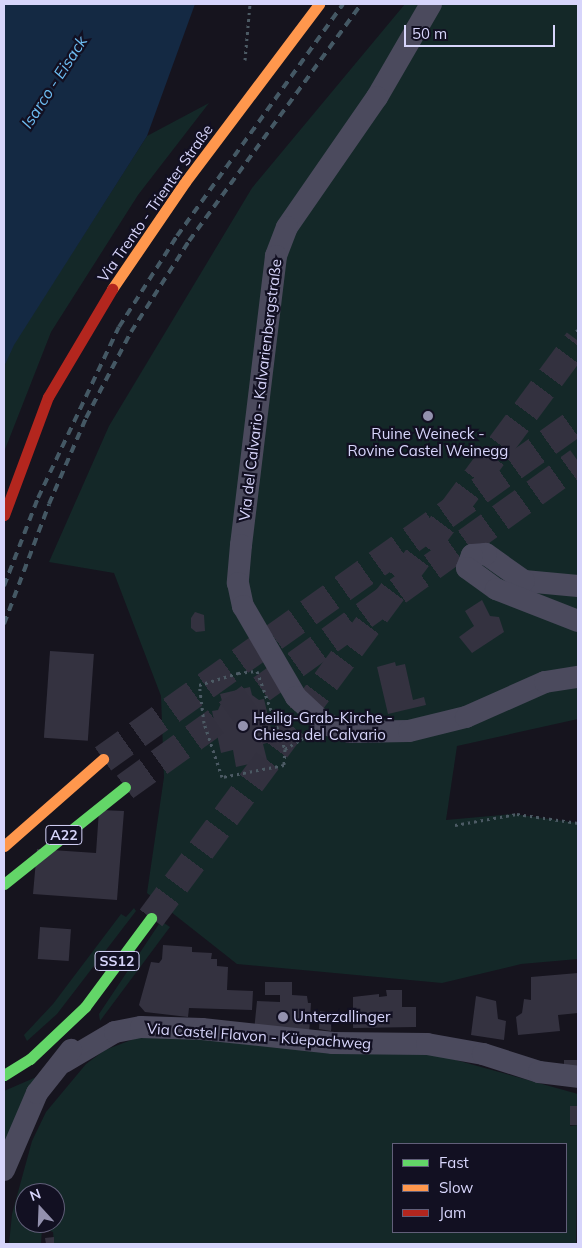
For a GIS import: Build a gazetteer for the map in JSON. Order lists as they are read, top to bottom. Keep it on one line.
{"streets":{"main road":["Via Trento - Trienter Straße","A22","SS12"],"street":["Via del Calvario - Kalvarienbergstraße","Via Castel Flavon - Küepachweg"]},"water":["Isarco - Eisack"],"places":["Ruine Weineck - Rovine Castel Weinegg","Heilig-Grab-Kirche - Chiesa del Calvario","Unterzallinger"],"legend":["Fast","Slow","Jam"],"scale_bar":"50 m","north":"top"}
